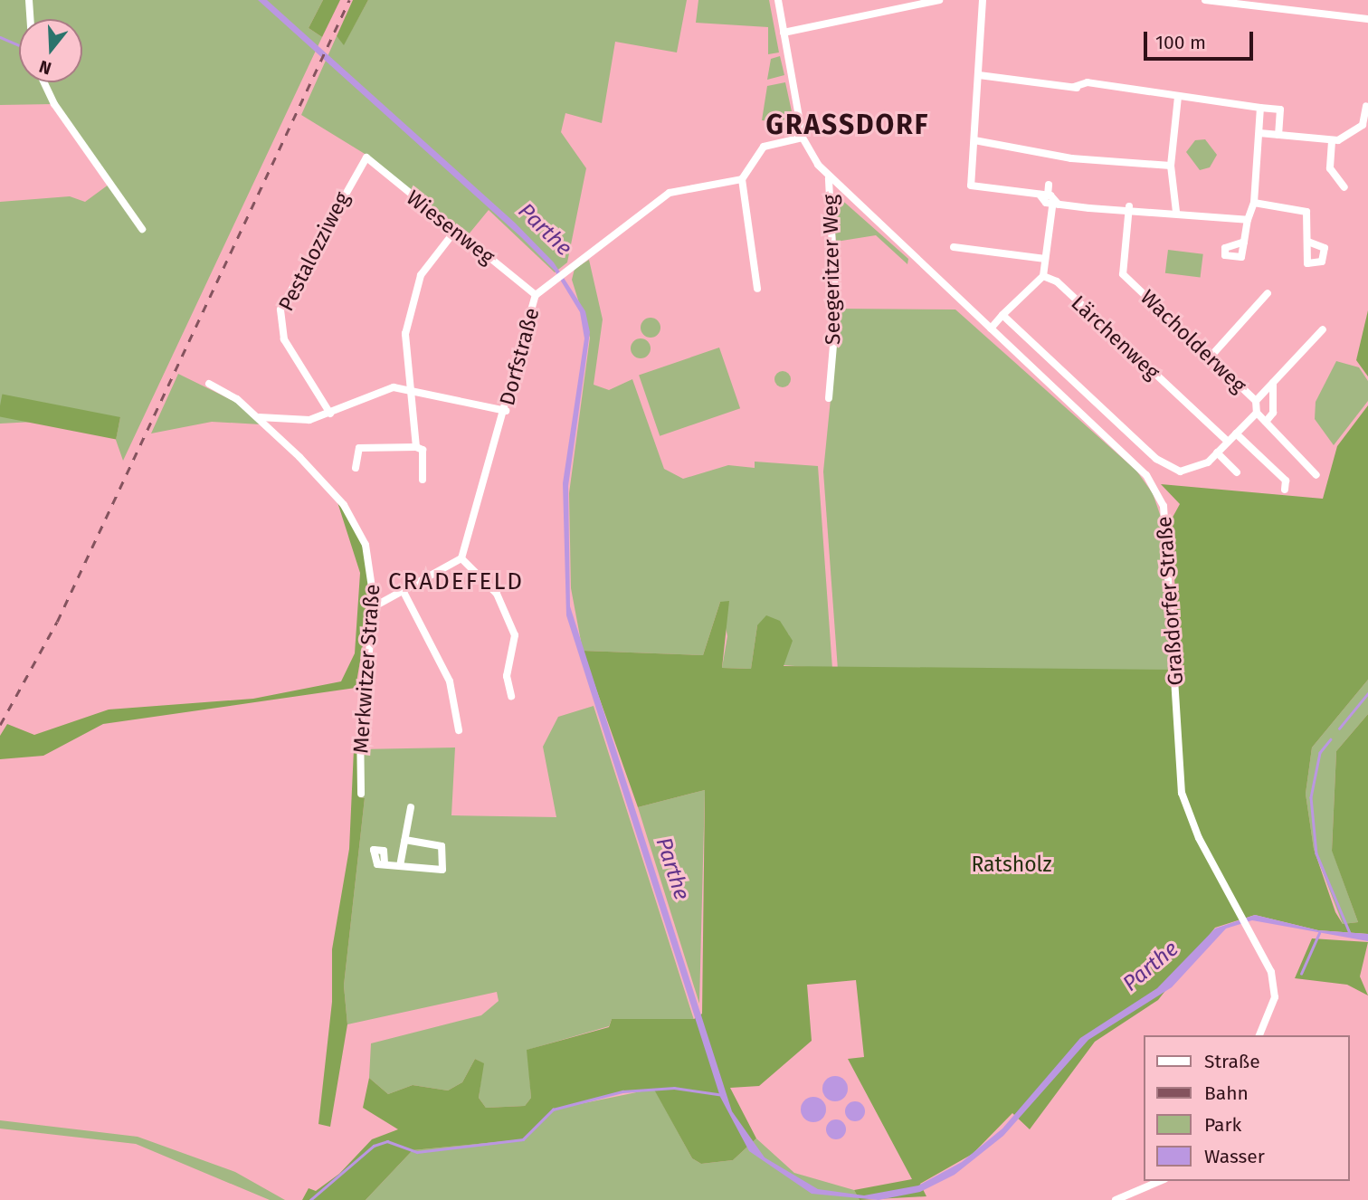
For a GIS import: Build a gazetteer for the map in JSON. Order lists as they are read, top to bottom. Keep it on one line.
{"streets":{"street":["Wiesenweg","Pestalozziweg","Seegeritzer Weg","Lärchenweg","Wacholderweg","Dorfstraße","Graßdorfer Straße","Merkwitzer Straße"]},"crossings":[["Wiesenweg","Pestalozziweg"],["Wiesenweg","Dorfstraße"],["Seegeritzer Weg","Graßdorfer Straße"]],"districts":["GRASSDORF","CRADEFELD"],"water":["Parthe"],"parks":["Ratsholz"],"legend":["Straße","Bahn","Park","Wasser"],"scale_bar":"100 m","north":"bottom"}
